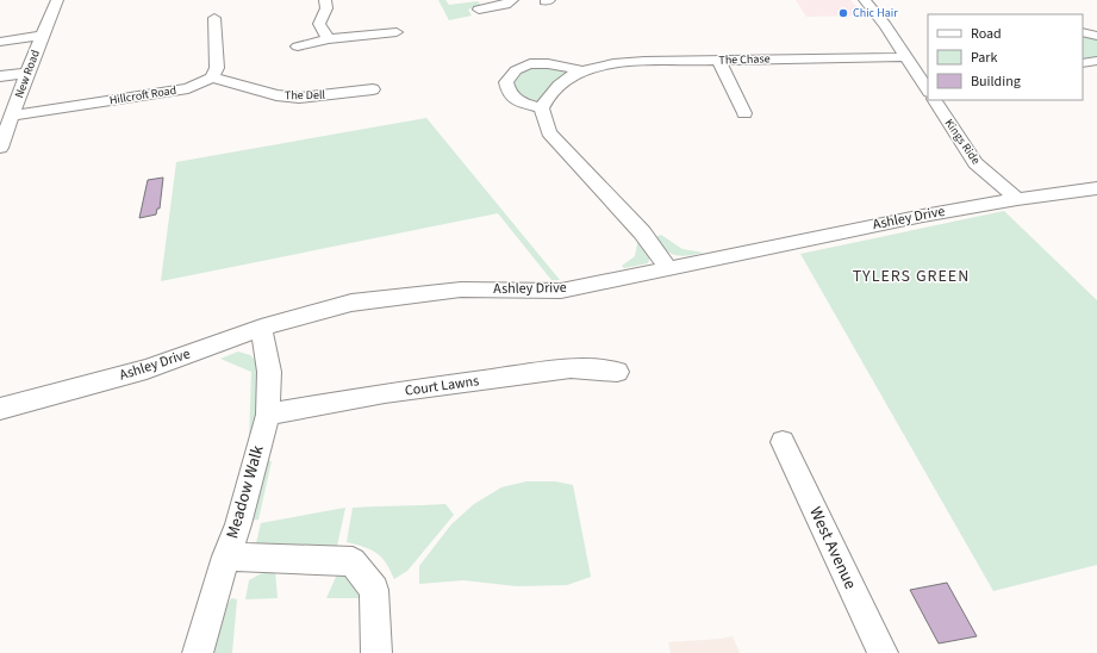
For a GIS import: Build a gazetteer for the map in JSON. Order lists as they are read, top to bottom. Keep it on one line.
{"streets":{"street":["The Chase","New Road","Hillcroft Road","The Dell","Kings Ride","Ashley Drive","Court Lawns","Meadow Walk","West Avenue"]},"crossings":[["New Road","Hillcroft Road"],["Hillcroft Road","The Dell"],["Kings Ride","Ashley Drive"],["Ashley Drive","Meadow Walk"],["Court Lawns","Meadow Walk"]],"districts":["TYLERS GREEN"],"places":["Chic Hair"],"legend":["Road","Park","Building"]}
